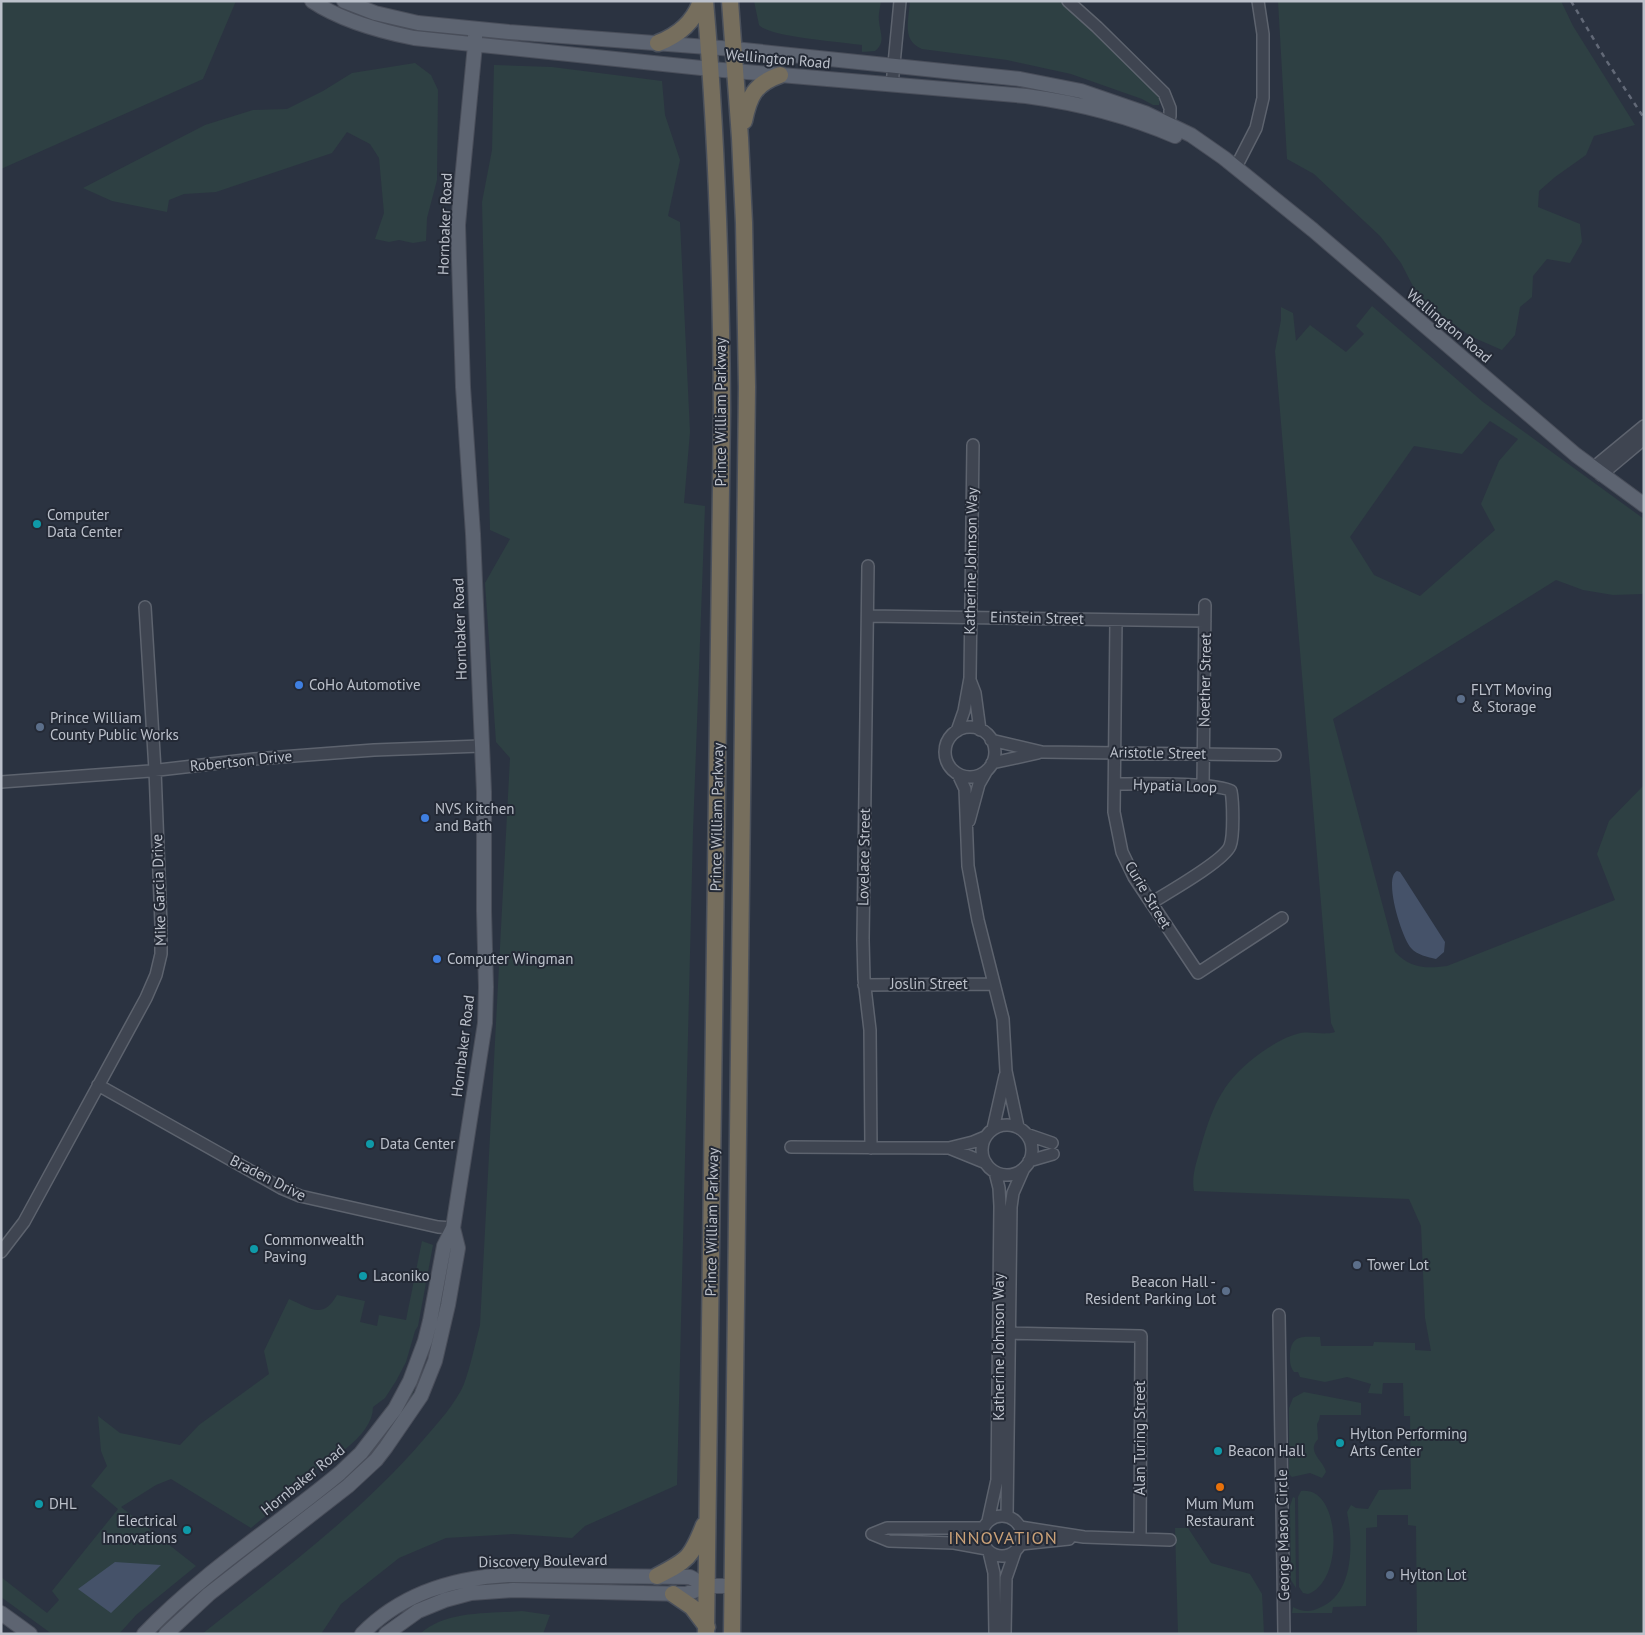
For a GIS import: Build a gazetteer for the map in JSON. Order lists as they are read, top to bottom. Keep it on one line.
{"streets":{"highway":["Prince William Parkway"],"main road":["Wellington Road","Hornbaker Road","Discovery Boulevard"],"street":["Katherine Johnson Way","Einstein Street","Noether Street","Aristotle Street","Robertson Drive","Hypatia Loop","Lovelace Street","Mike Garcia Drive","Curie Street","Joslin Street","Braden Drive","Alan Turing Street","George Mason Circle"]},"crossings":[["Wellington Road","Hornbaker Road"],["Wellington Road","Prince William Parkway"],["Hornbaker Road","Robertson Drive"],["Hornbaker Road","Braden Drive"],["Prince William Parkway","Discovery Boulevard"],["Katherine Johnson Way","Einstein Street"],["Katherine Johnson Way","Aristotle Street"],["Katherine Johnson Way","Alan Turing Street"],["Einstein Street","Noether Street"],["Einstein Street","Lovelace Street"],["Einstein Street","Curie Street"],["Noether Street","Aristotle Street"],["Noether Street","Hypatia Loop"],["Aristotle Street","Curie Street"],["Robertson Drive","Mike Garcia Drive"],["Hypatia Loop","Curie Street"],["Lovelace Street","Joslin Street"],["Mike Garcia Drive","Braden Drive"]],"districts":["INNOVATION"],"places":["Computer Data Center","CoHo Automotive","FLYT Moving & Storage","Prince William County Public Works","NVS Kitchen and Bath","Computer Wingman","Data Center","Commonwealth Paving","Tower Lot","Laconiko","Beacon Hall - Resident Parking Lot","Hylton Performing Arts Center","Beacon Hall","Mum Mum Restaurant","DHL","Electrical Innovations","Hylton Lot"]}
